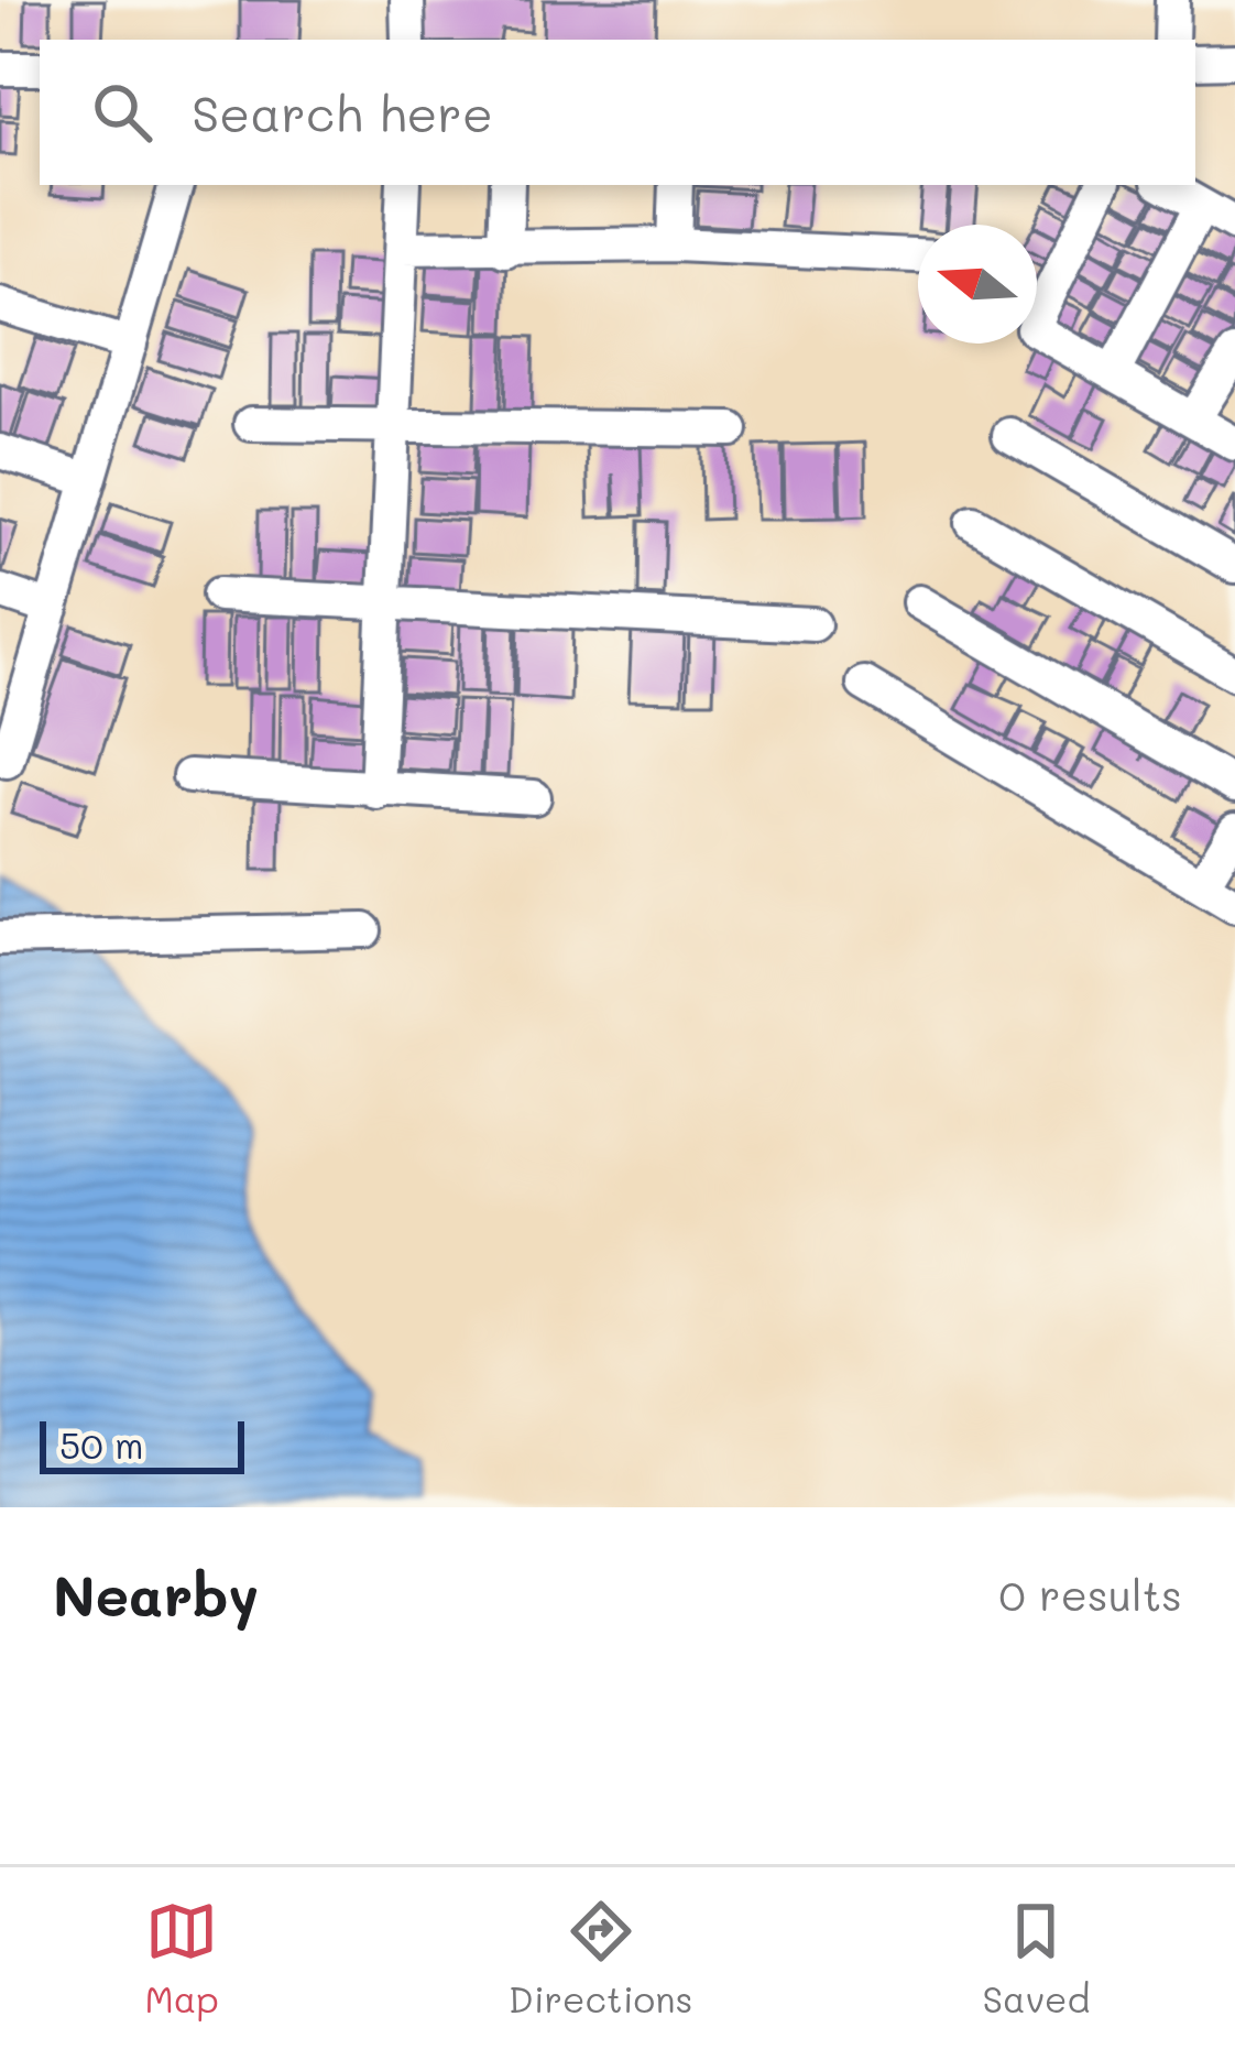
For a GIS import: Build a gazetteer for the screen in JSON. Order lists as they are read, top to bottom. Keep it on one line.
{"scale_bar":"50 m","north":"left","page":{"search":"Search here","scale":"50 m","heading":["Nearby","0 results"],"nav":["Map","Directions","Saved"]}}
